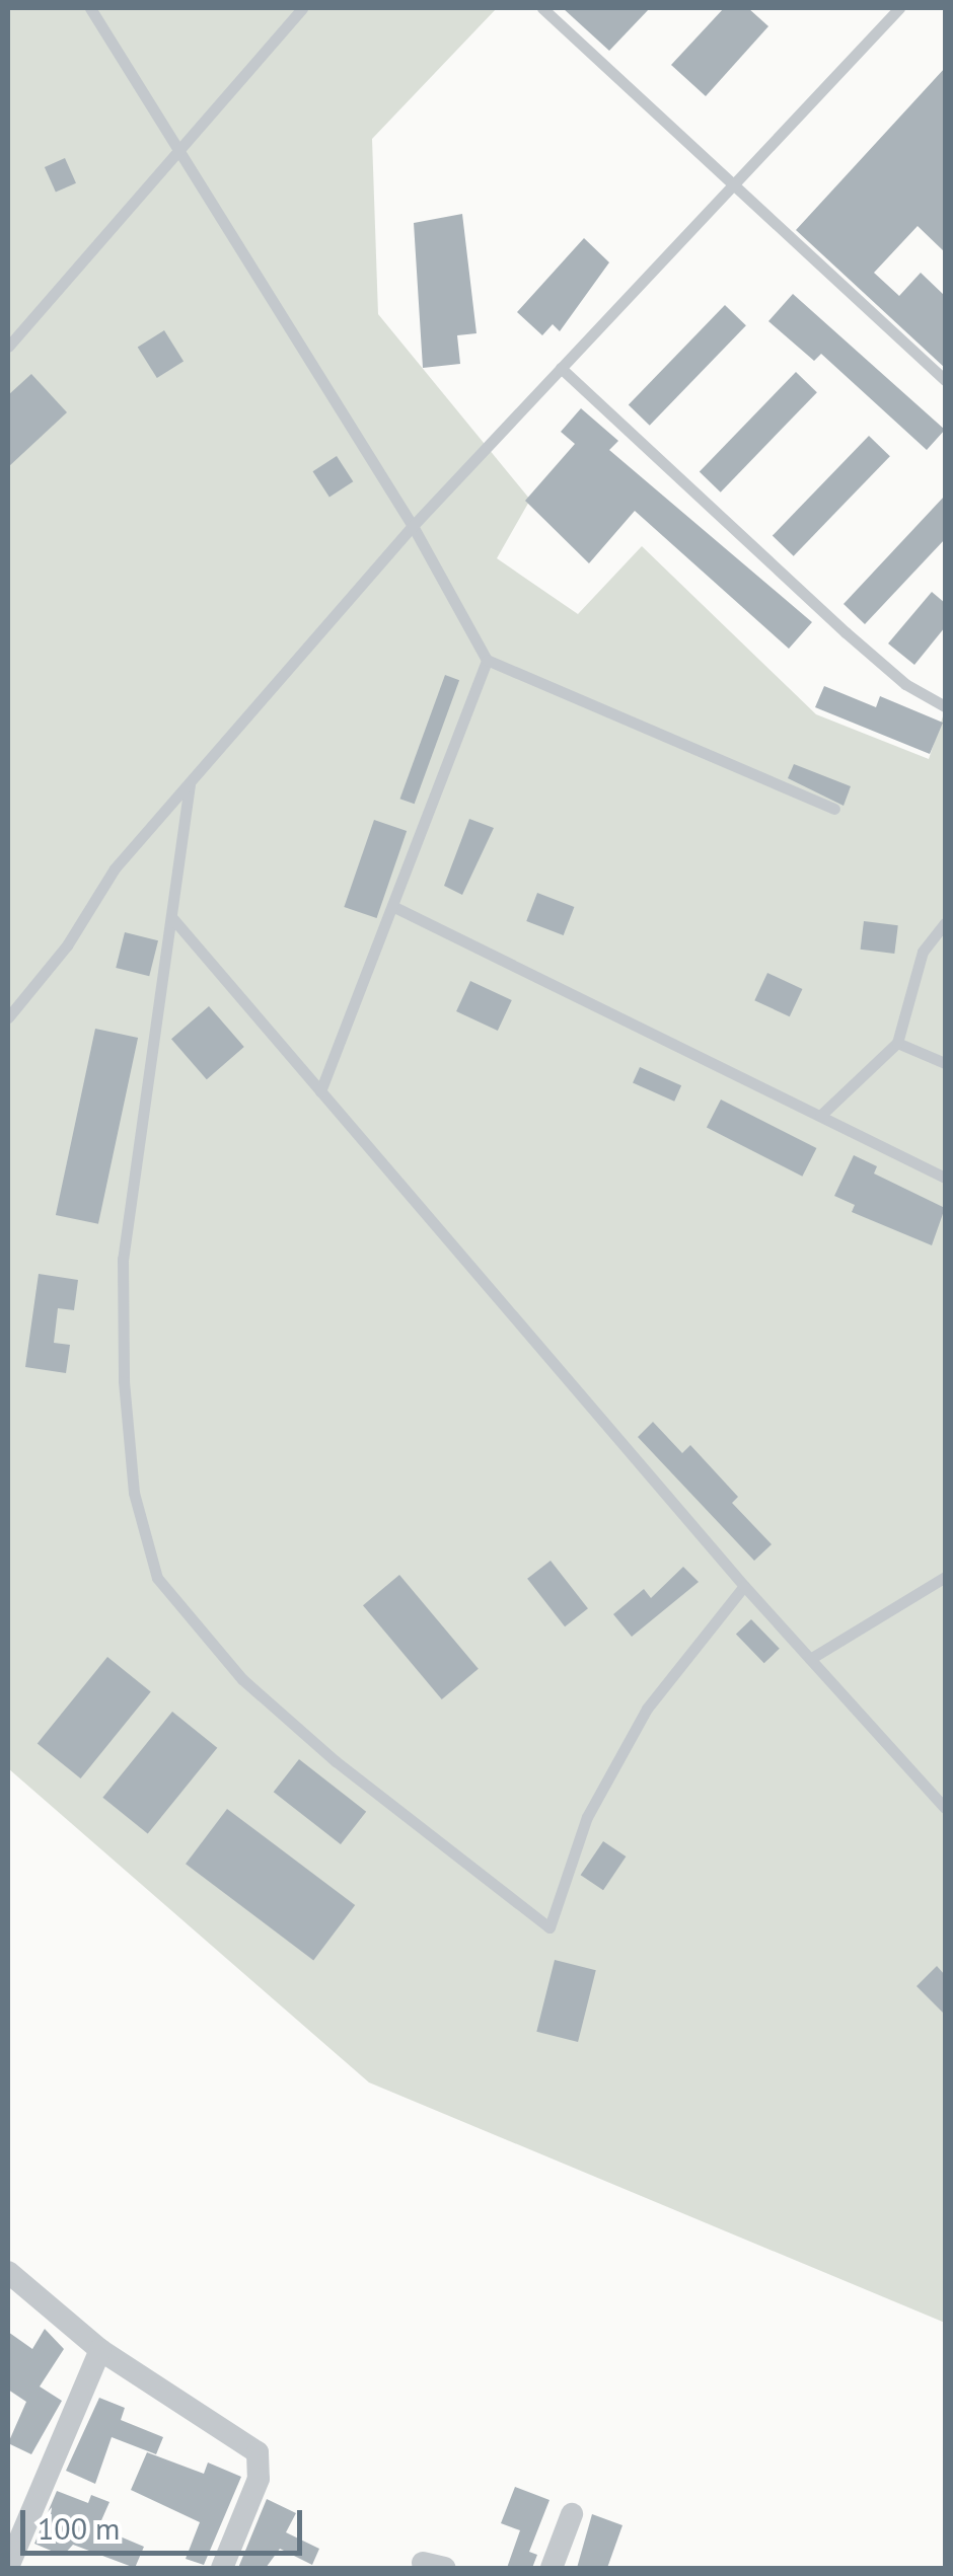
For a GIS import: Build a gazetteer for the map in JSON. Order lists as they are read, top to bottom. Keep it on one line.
{"scale_bar":"100 m"}
